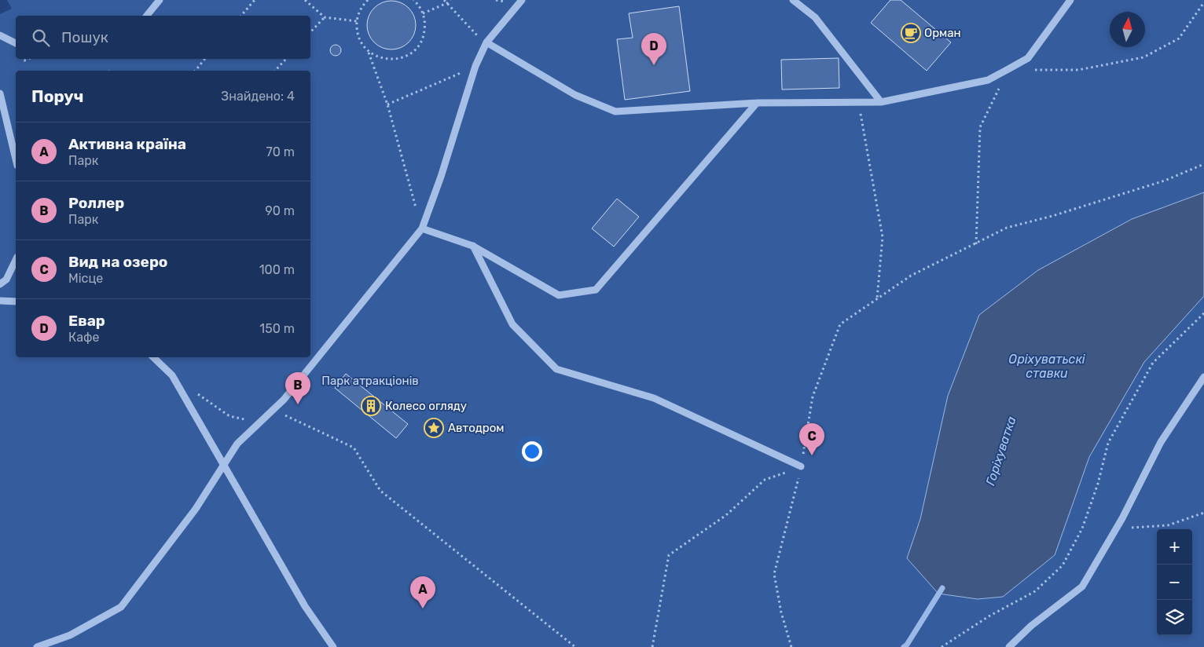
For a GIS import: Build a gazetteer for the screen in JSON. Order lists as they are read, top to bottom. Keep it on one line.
{"water":["Оріхуватьскі ставки","Горіхуватка"],"parks":["Парк атракціонів"],"places":{"cafe":["Орман"],"building":["Колесо огляду"],"place":["Автодром"]},"north":"top","page":{"search":"Пошук","pins":["D","B","C","A"],"heading":["Поруч","Знайдено: 4"],"list":[{"mark":"A","name":"Активна країна","note":"Парк","value":"70 m"},{"mark":"B","name":"Роллер","note":"Парк","value":"90 m"},{"mark":"C","name":"Вид на озеро","note":"Місце","value":"100 m"},{"mark":"D","name":"Евар","note":"Кафе","value":"150 m"}],"map_buttons":["+","−"]}}
